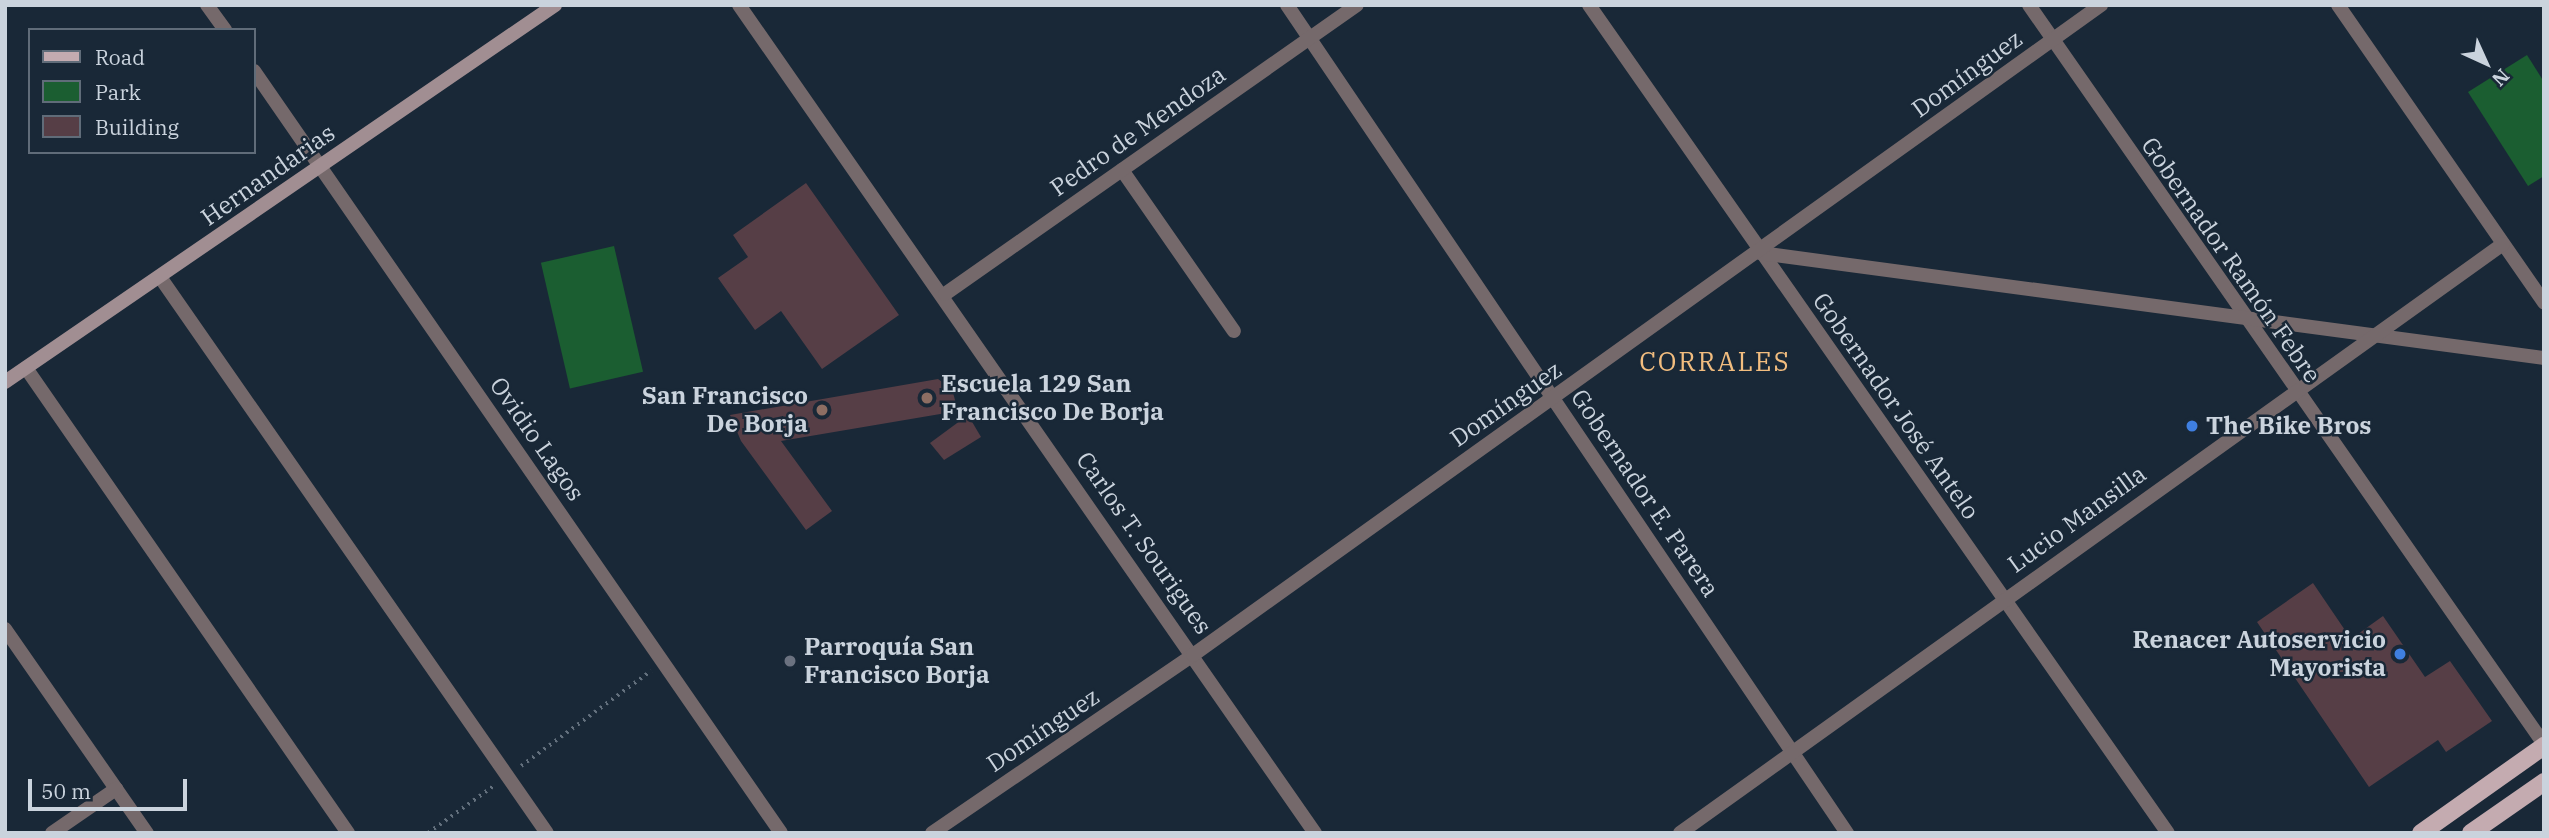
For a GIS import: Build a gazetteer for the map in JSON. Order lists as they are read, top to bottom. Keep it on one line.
{"streets":{"street":["Domínguez","Pedro de Mendoza","Hernandarias","Gobernador Ramón Febre","Gobernador José Antelo","Ovidio Lagos","Gobernador E. Parera","Lucio Mansilla","Carlos T. Sourigues"]},"crossings":[["Domínguez","Gobernador Ramón Febre"],["Domínguez","Gobernador José Antelo"],["Domínguez","Gobernador E. Parera"],["Domínguez","Carlos T. Sourigues"],["Pedro de Mendoza","Gobernador E. Parera"],["Pedro de Mendoza","Carlos T. Sourigues"],["Hernandarias","Ovidio Lagos"],["Gobernador Ramón Febre","Lucio Mansilla"],["Gobernador José Antelo","Lucio Mansilla"],["Gobernador E. Parera","Lucio Mansilla"]],"districts":["CORRALES"],"places":["Escuela 129 San Francisco De Borja","San Francisco De Borja","The Bike Bros","Renacer Autoservicio Mayorista","Parroquía San Francisco Borja"],"legend":["Road","Park","Building"],"scale_bar":"50 m","north":"bottom right"}
